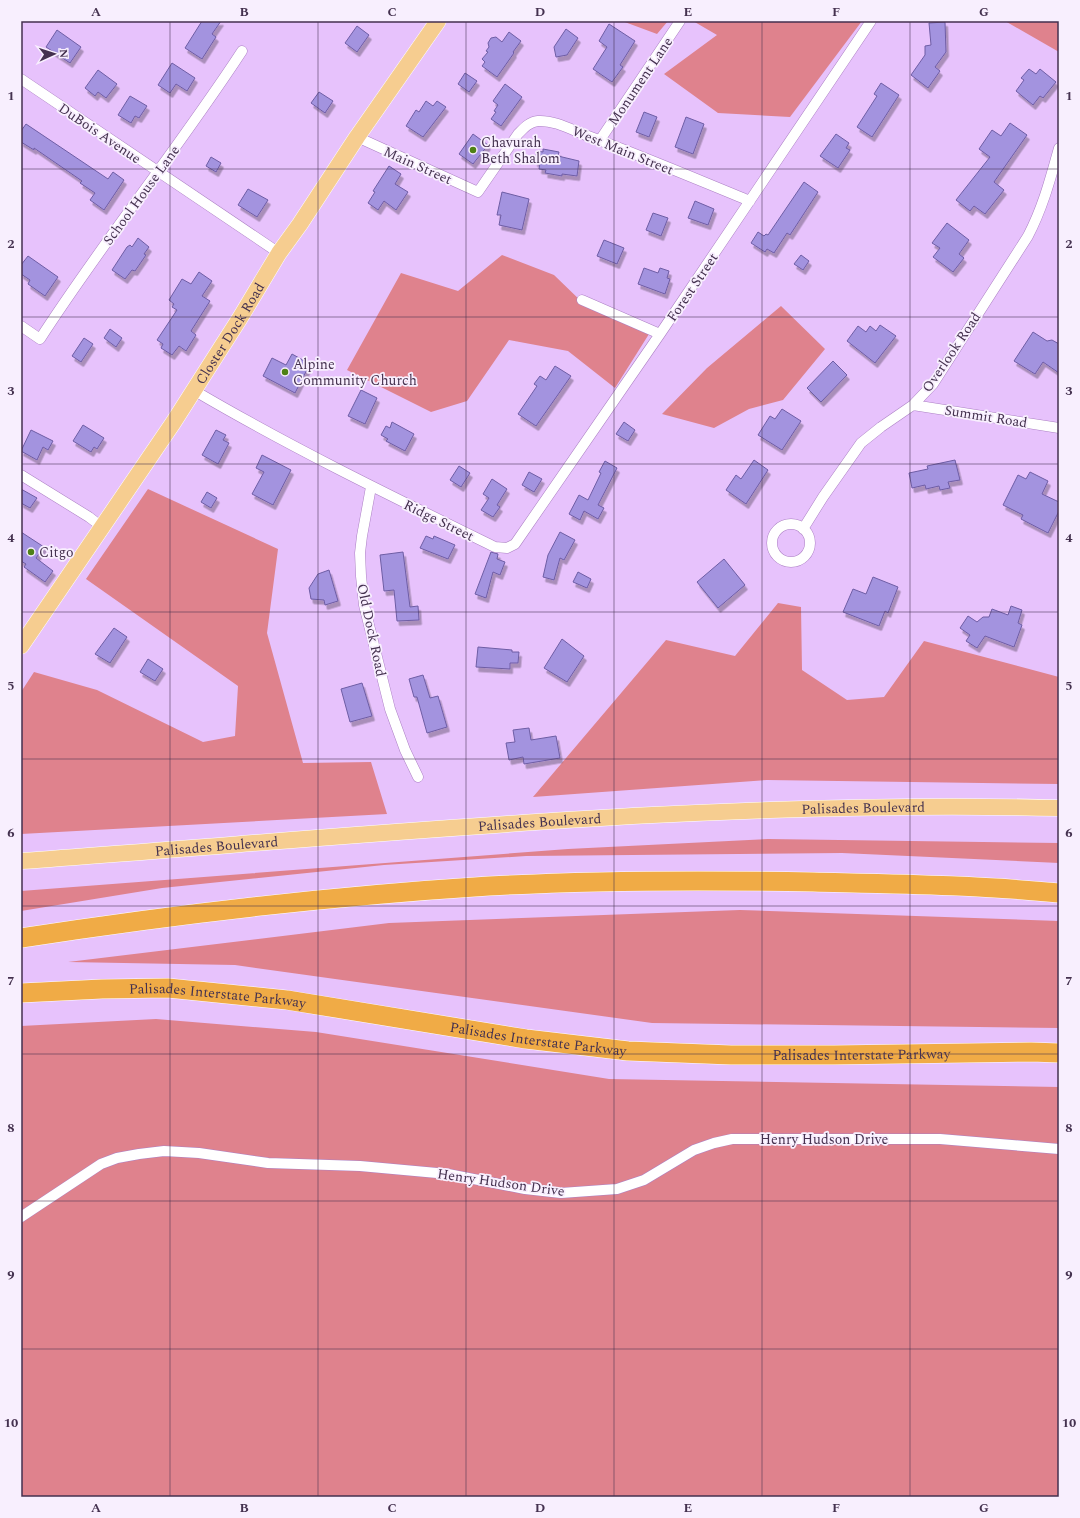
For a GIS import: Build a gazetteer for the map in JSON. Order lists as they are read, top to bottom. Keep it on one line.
{"streets":{"highway":["Palisades Interstate Parkway"],"main road":["Closter Dock Road","Palisades Boulevard"],"street":["Monument Lane","DuBois Avenue","West Main Street","Main Street","School House Lane","Forest Street","Overlook Road","Summit Road","Ridge Street","Old Dock Road","Henry Hudson Drive"]},"crossings":[["Monument Lane","West Main Street"],["DuBois Avenue","School House Lane"],["DuBois Avenue","Closter Dock Road"],["West Main Street","Main Street"],["West Main Street","Forest Street"],["Main Street","Closter Dock Road"],["Forest Street","Ridge Street"],["Overlook Road","Summit Road"],["Ridge Street","Old Dock Road"]],"places":["Chavurah Beth Shalom","Alpine Community Church","Citgo"],"north":"right","grid":{"columns":["A","B","C","D","E","F","G"],"rows":["1","2","3","4","5","6","7","8","9","10"]}}
